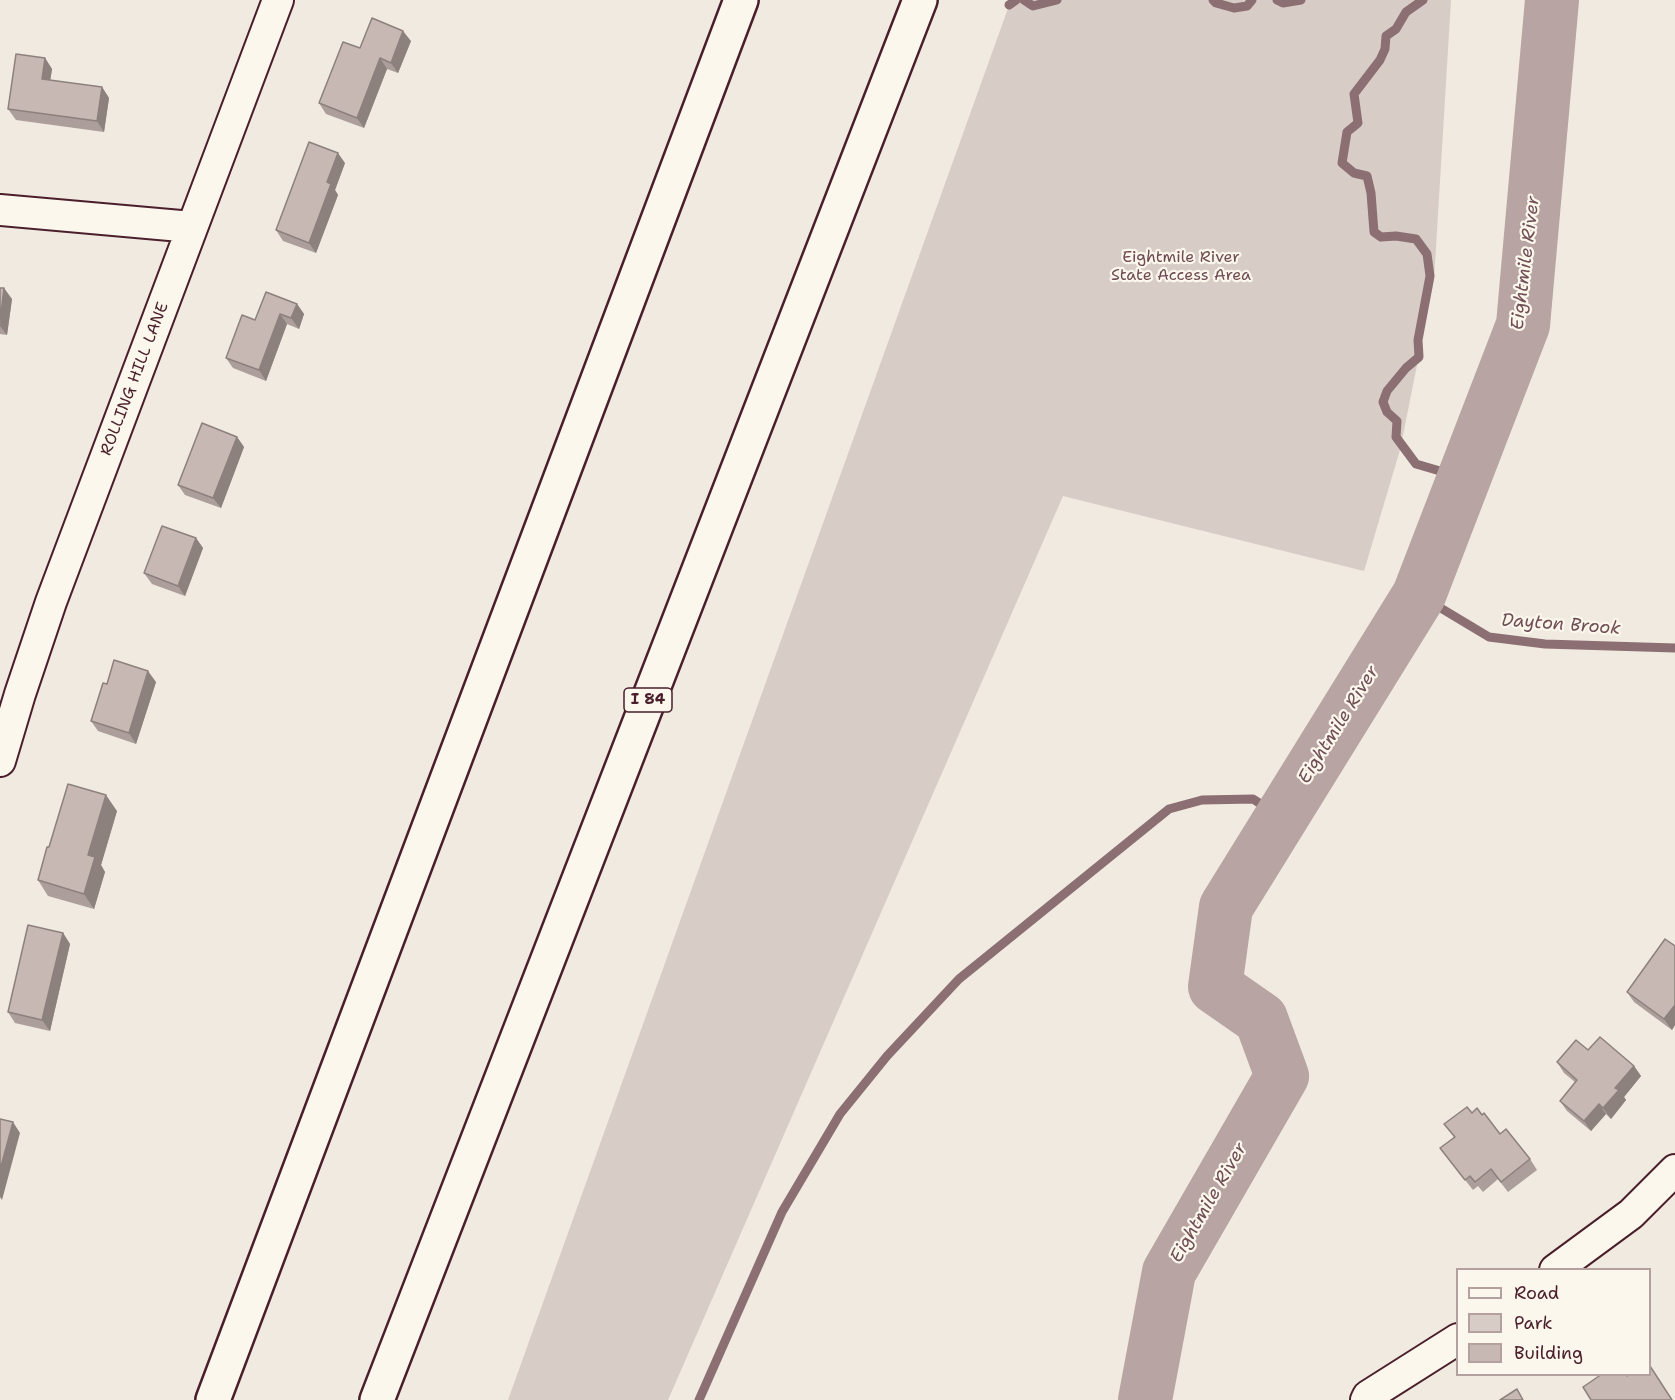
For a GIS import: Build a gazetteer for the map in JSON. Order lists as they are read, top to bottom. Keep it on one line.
{"streets":{"highway":["I 84"],"street":["ROLLING HILL LANE"]},"water":["Eightmile River","Dayton Brook"],"parks":["Eightmile River State Access Area"],"legend":["Road","Park","Building"]}
